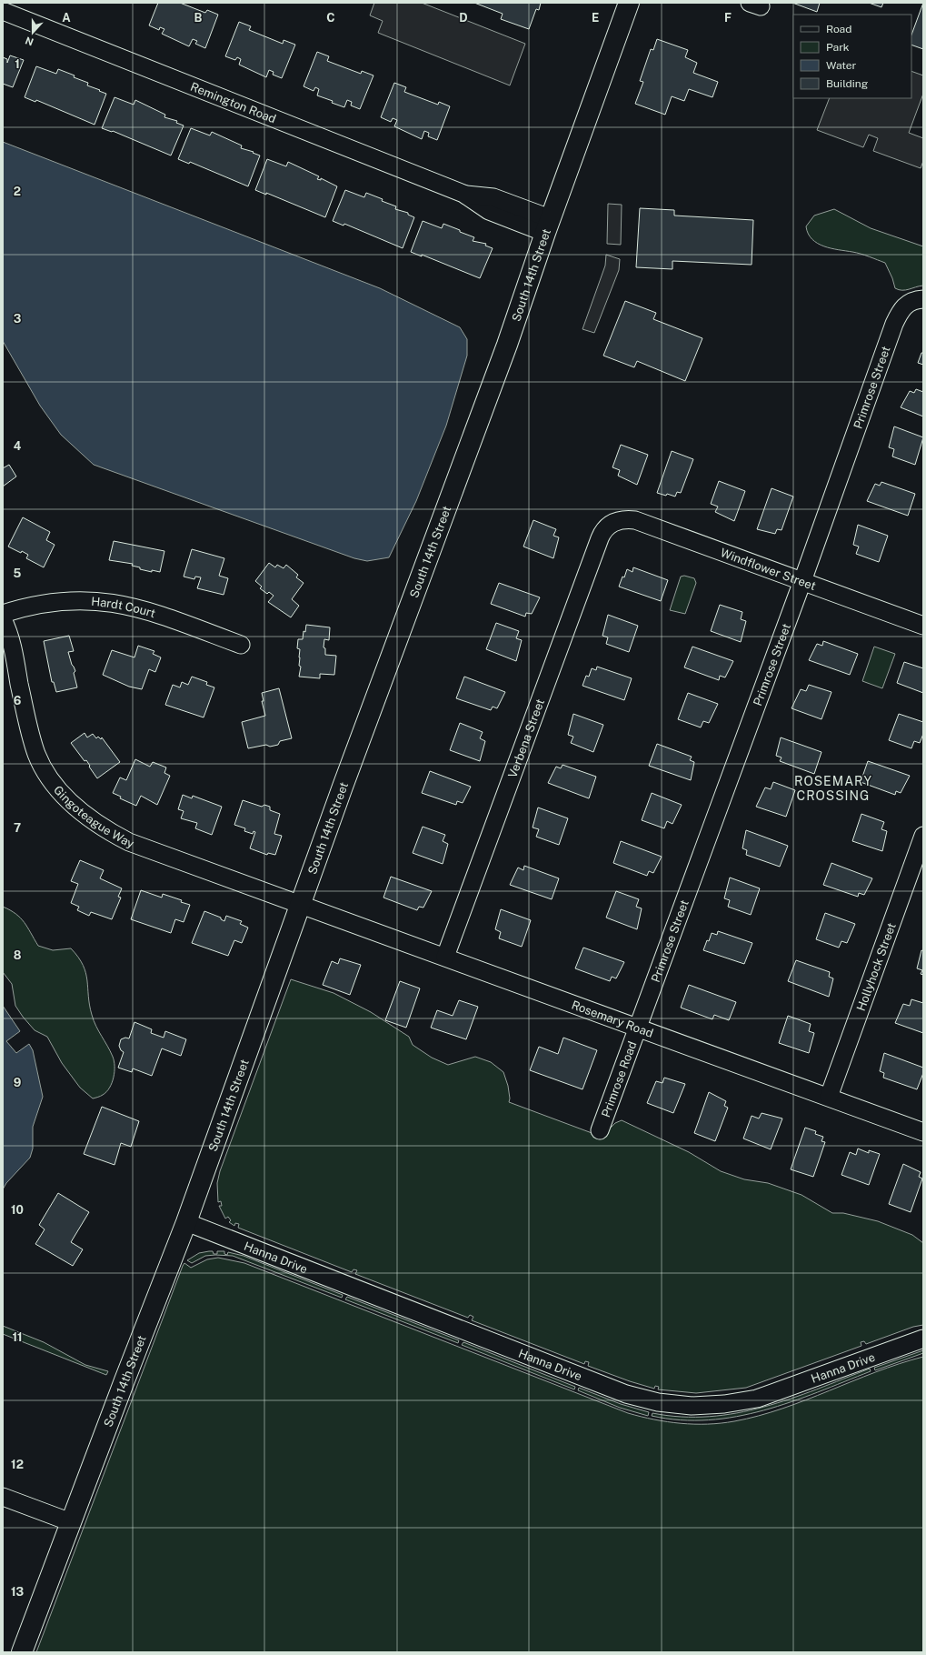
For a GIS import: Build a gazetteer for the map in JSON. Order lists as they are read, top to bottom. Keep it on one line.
{"streets":{"main road":["South 14th Street"],"street":["Remington Road","Primrose Street","Windflower Street","Hardt Court","Verbena Street","Gingoteague Way","Hollyhock Street","Rosemary Road","Primrose Road","Hanna Drive"]},"crossings":[["Remington Road","South 14th Street"],["South 14th Street","Gingoteague Way"],["South 14th Street","Rosemary Road"],["South 14th Street","Hanna Drive"],["Primrose Street","Windflower Street"],["Primrose Street","Rosemary Road"],["Primrose Street","Primrose Road"],["Windflower Street","Verbena Street"],["Verbena Street","Rosemary Road"],["Gingoteague Way","Rosemary Road"],["Hollyhock Street","Rosemary Road"],["Rosemary Road","Primrose Road"]],"districts":["ROSEMARY CROSSING"],"legend":["Road","Park","Water","Building"],"north":"bottom","grid":{"columns":["A","B","C","D","E","F"],"rows":["1","2","3","4","5","6","7","8","9","10","11","12","13"]}}
